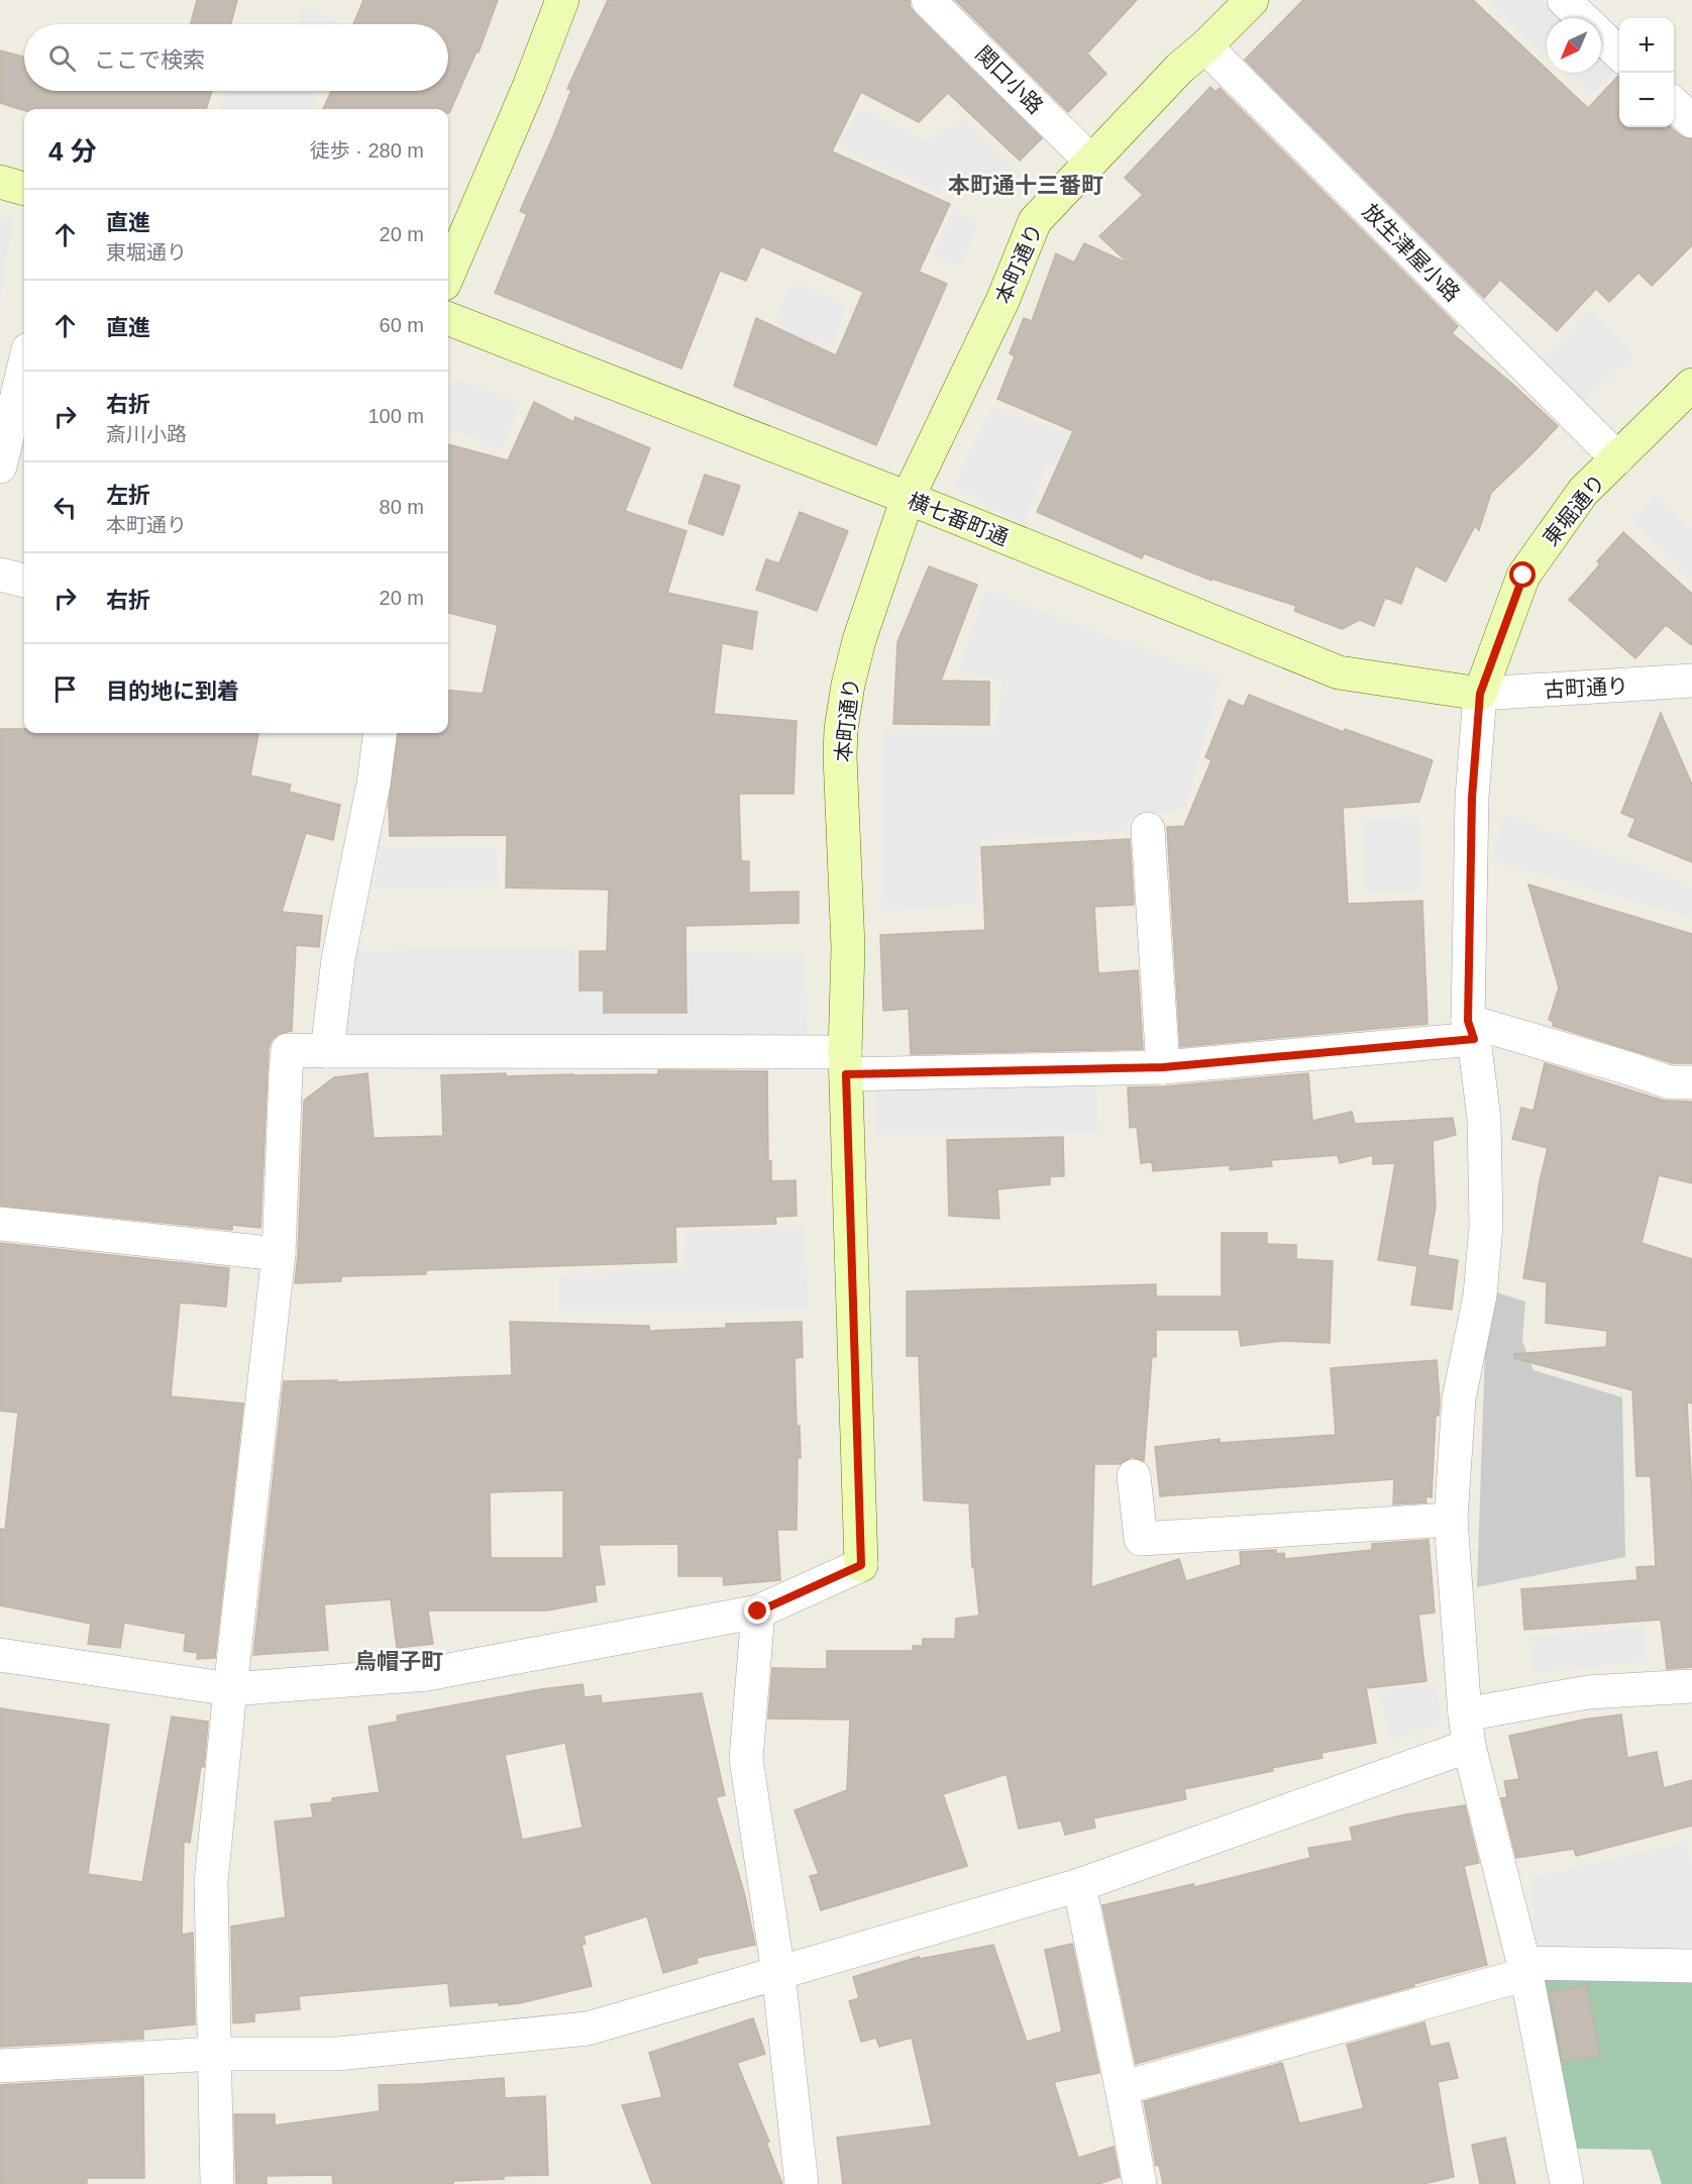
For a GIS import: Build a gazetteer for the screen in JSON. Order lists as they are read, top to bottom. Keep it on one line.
{"streets":{"street":["関口小路","放生津屋小路","本町通り","東堀通り","横七番町通","古町通り"]},"crossings":[["関口小路","本町通り"],["放生津屋小路","本町通り"],["放生津屋小路","東堀通り"],["本町通り","横七番町通"],["東堀通り","横七番町通"],["東堀通り","古町通り"],["横七番町通","古町通り"]],"districts":["本町通十三番町","烏帽子町"],"north":"bottom left","page":{"map_buttons":["+","−"],"search":"ここで検索","heading":["4 分","徒歩 · 280 m"],"list":[["直進","東堀通り","20 m"],["直進","60 m"],["右折","斎川小路","100 m"],["左折","本町通り","80 m"],["右折","20 m"],"目的地に到着"]}}
